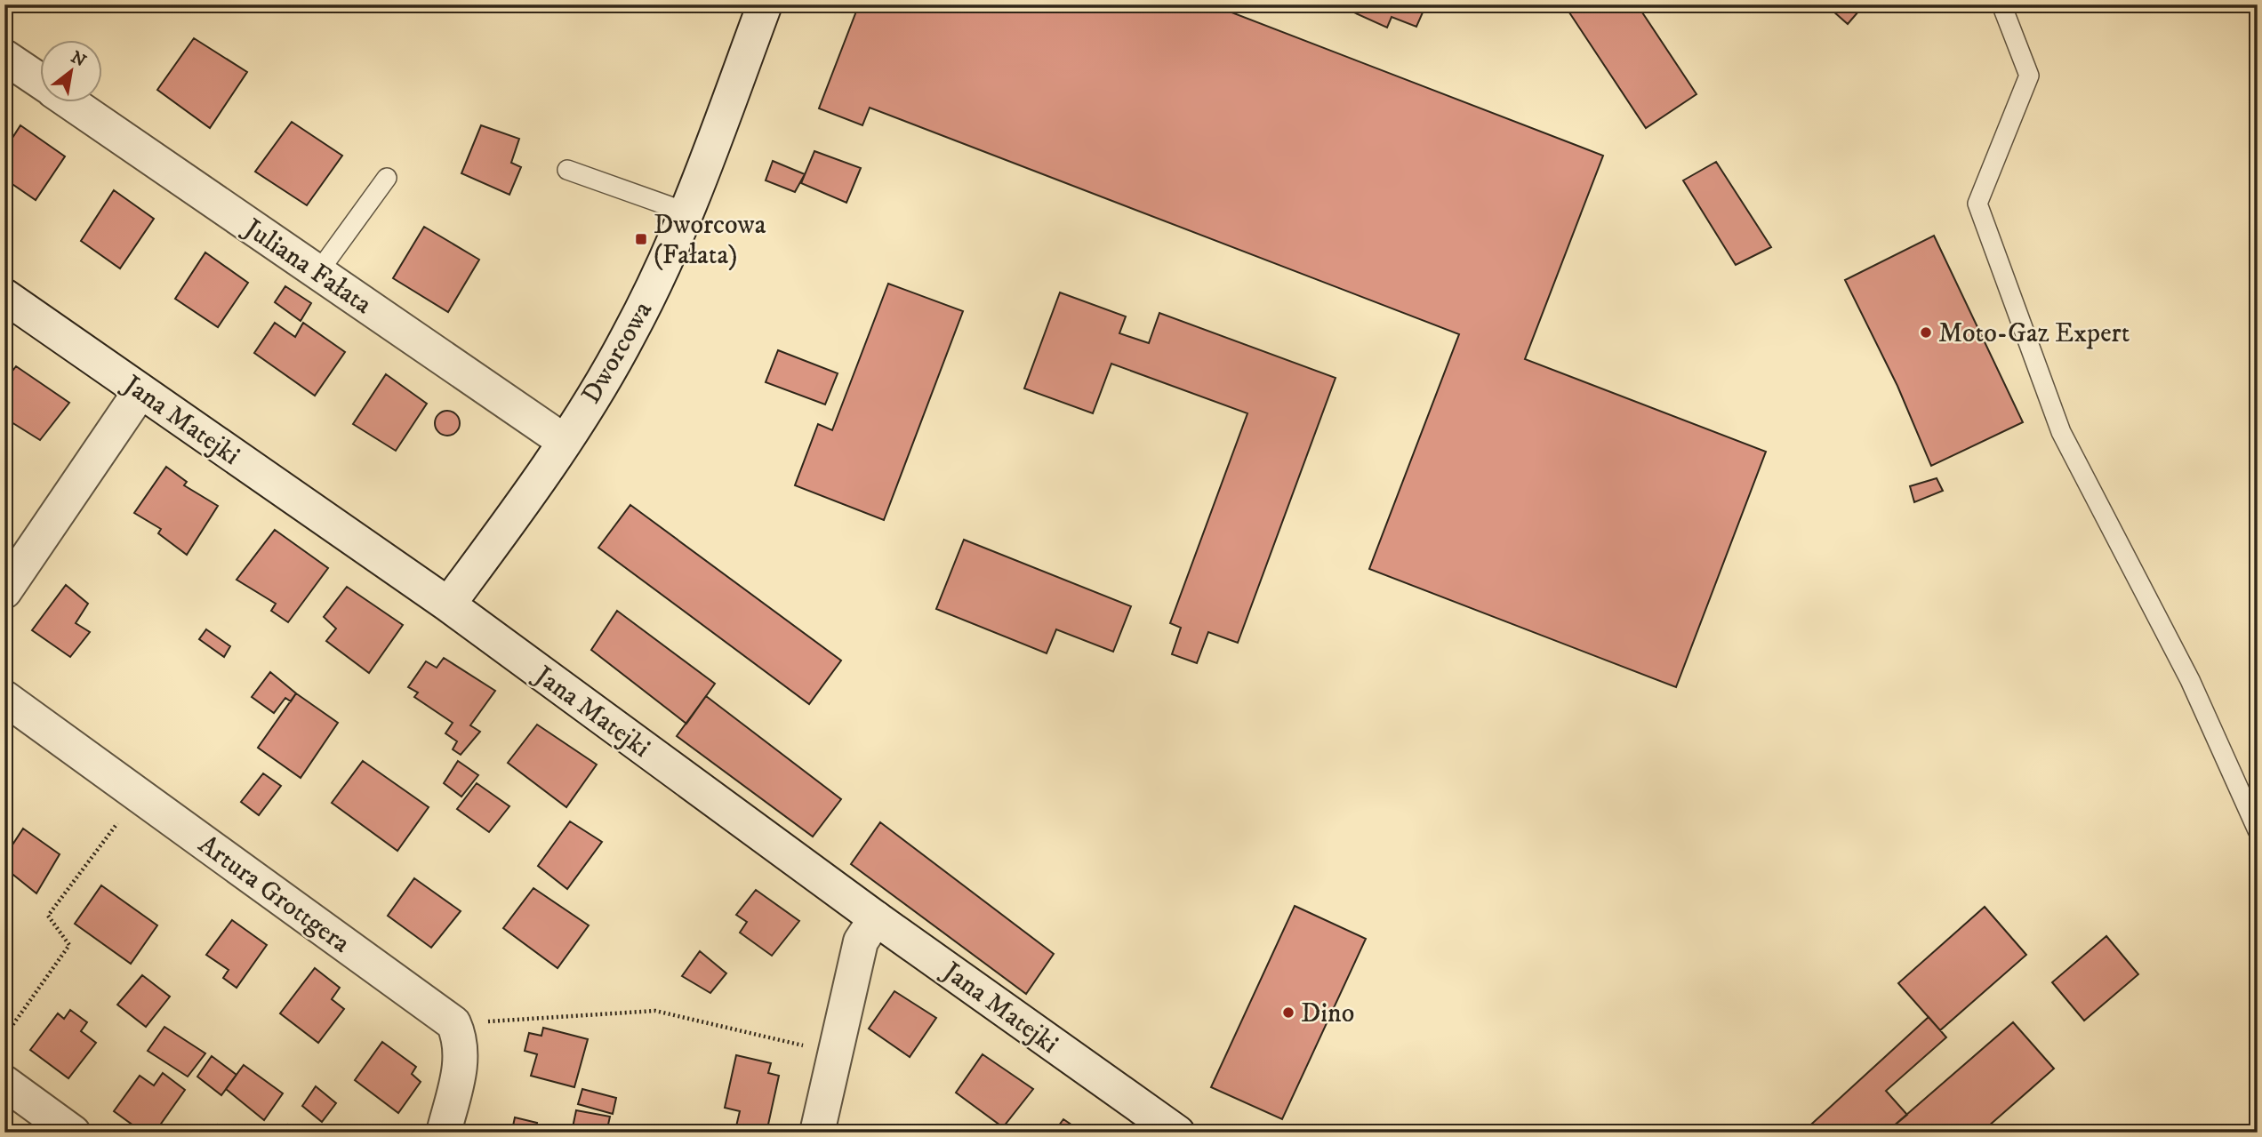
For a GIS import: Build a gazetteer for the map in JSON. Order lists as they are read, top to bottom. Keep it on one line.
{"streets":{"street":["Juliana Fałata","Dworcowa","Jana Matejki","Artura Grottgera"]},"crossings":[["Juliana Fałata","Dworcowa"],["Dworcowa","Jana Matejki"]],"places":{"transit":["Dworcowa (Fałata)"],"other":["Moto-Gaz Expert","Dino"]},"north":"top right"}
